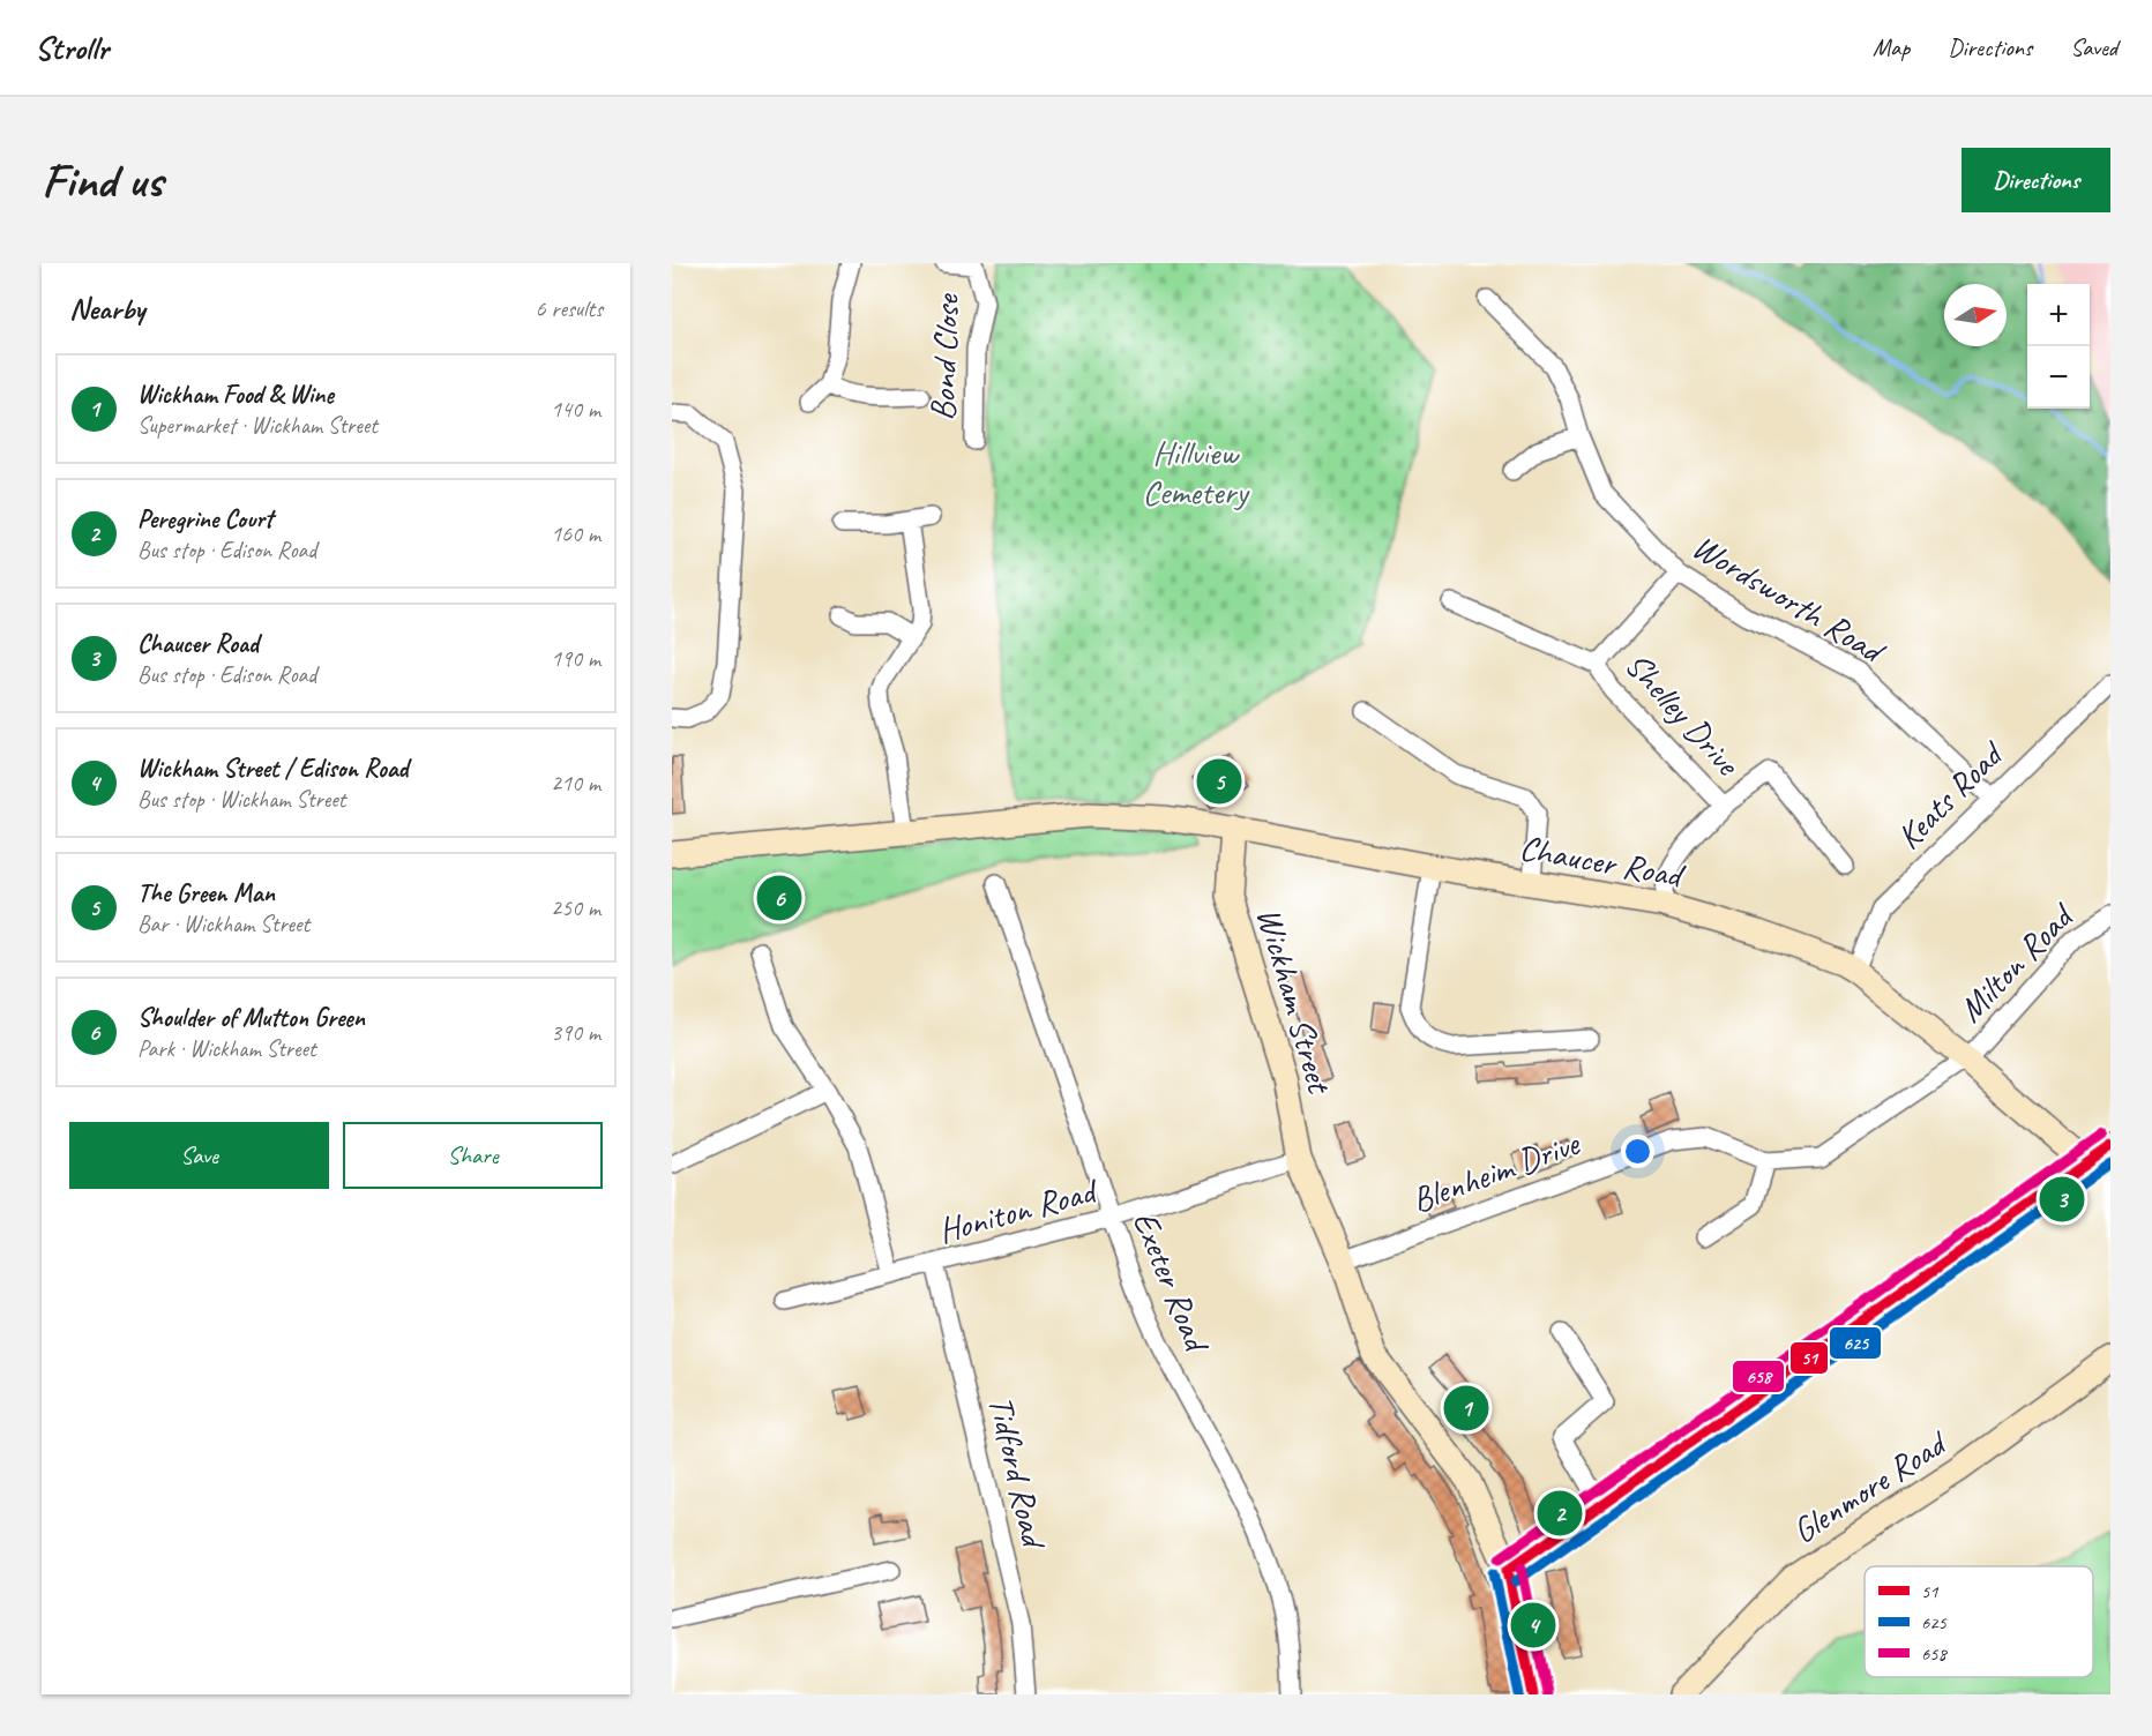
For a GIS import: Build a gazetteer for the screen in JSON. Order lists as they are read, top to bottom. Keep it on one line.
{"streets":{"street":["Bond Close","Wordsworth Road","Shelley Drive","Keats Road","Chaucer Road","Milton Road","Wickham Street","Blenheim Drive","Honiton Road","Exeter Road","Tidford Road","Glenmore Road"]},"crossings":[["Wordsworth Road","Shelley Drive"],["Wordsworth Road","Keats Road"],["Shelley Drive","Chaucer Road"],["Keats Road","Chaucer Road"],["Chaucer Road","Milton Road"],["Chaucer Road","Wickham Street"],["Chaucer Road","Blenheim Drive"],["Milton Road","Blenheim Drive"],["Wickham Street","Blenheim Drive"],["Wickham Street","Honiton Road"],["Honiton Road","Exeter Road"],["Honiton Road","Tidford Road"]],"parks":["Hillview Cemetery"],"lines":["transit line 658","transit line 51","transit line 625"],"legend":["51","625","658"],"north":"right","page":{"header":"Strollr","nav":["Map","Directions","Saved"],"buttons":["Directions",["Save","Share"]],"title":"Find us","heading":["Nearby","6 results"],"map_buttons":["+","−"],"list":[{"mark":"1","name":"Wickham Food & Wine","note":"Supermarket · Wickham Street","value":"140 m"},{"mark":"2","name":"Peregrine Court","note":"Bus stop · Edison Road","value":"160 m"},{"mark":"3","name":"Chaucer Road","note":"Bus stop · Edison Road","value":"190 m"},{"mark":"4","name":"Wickham Street / Edison Road","note":"Bus stop · Wickham Street","value":"210 m"},{"mark":"5","name":"The Green Man","note":"Bar · Wickham Street","value":"250 m"},{"mark":"6","name":"Shoulder of Mutton Green","note":"Park · Wickham Street","value":"390 m"}],"pins":["5","6","3","1","2","4"]}}
